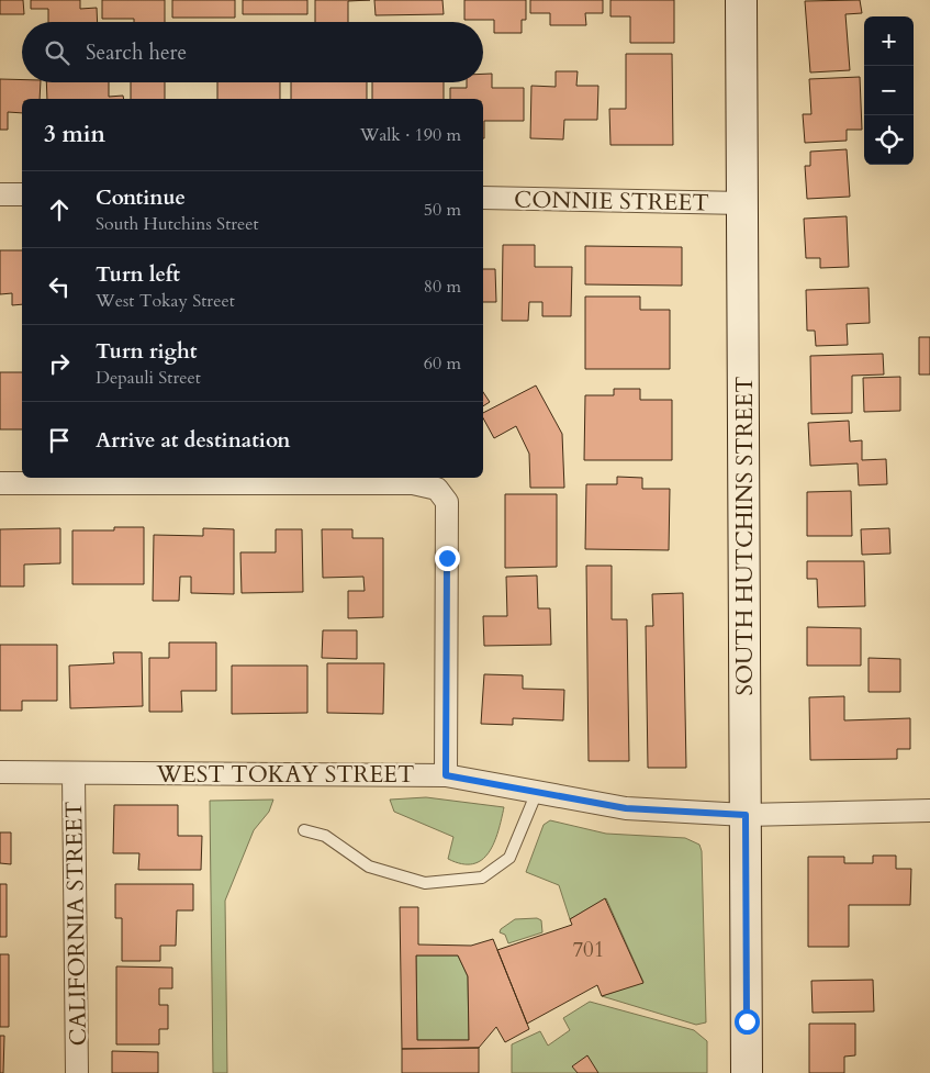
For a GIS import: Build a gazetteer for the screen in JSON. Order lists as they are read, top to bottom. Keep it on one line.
{"streets":{"main road":["SOUTH HUTCHINS STREET"],"street":["CONNIE STREET","WEST TOKAY STREET","CALIFORNIA STREET"]},"crossings":[["CONNIE STREET","SOUTH HUTCHINS STREET"],["SOUTH HUTCHINS STREET","WEST TOKAY STREET"],["WEST TOKAY STREET","CALIFORNIA STREET"]],"house_numbers":["701"],"page":{"map_buttons":["+","−"],"search":"Search here","heading":["3 min","Walk · 190 m"],"list":[["Continue","South Hutchins Street","50 m"],["Turn left","West Tokay Street","80 m"],["Turn right","Depauli Street","60 m"],"Arrive at destination"]}}
